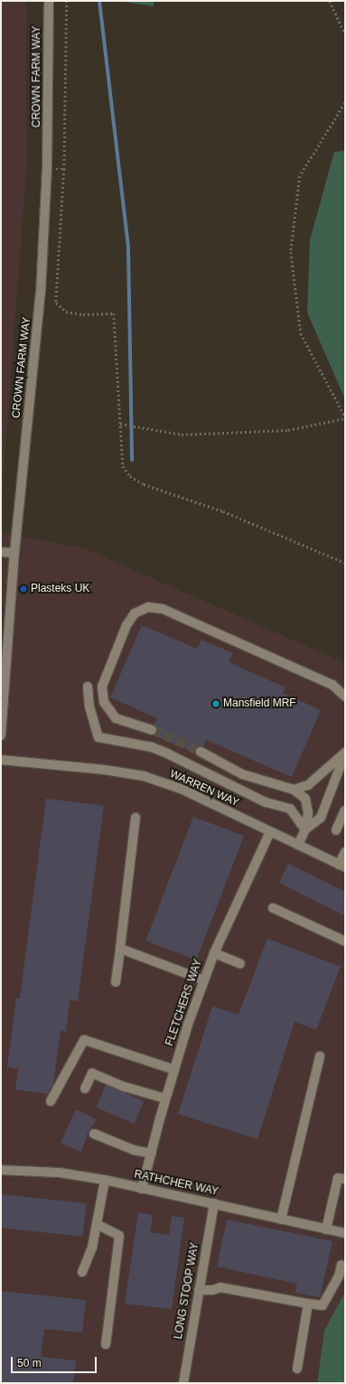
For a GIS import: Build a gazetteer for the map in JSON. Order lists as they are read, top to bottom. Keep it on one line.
{"streets":{"street":["CROWN FARM WAY","WARREN WAY","FLETCHERS WAY","RATHCHER WAY","LONG STOOP WAY"]},"crossings":[["WARREN WAY","FLETCHERS WAY"],["FLETCHERS WAY","RATHCHER WAY"],["RATHCHER WAY","LONG STOOP WAY"]],"places":["Plasteks UK","Mansfield MRF"],"scale_bar":"50 m"}
